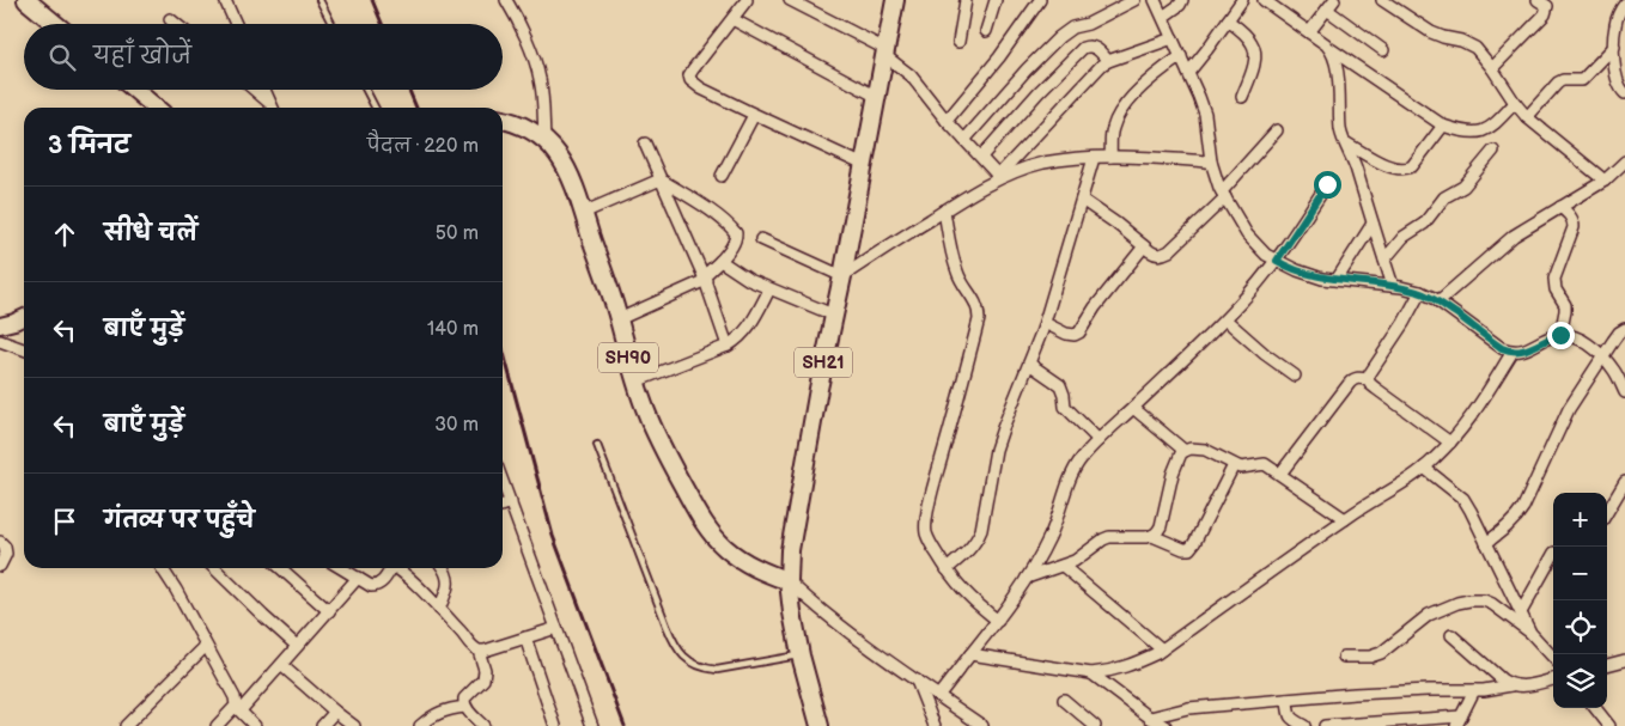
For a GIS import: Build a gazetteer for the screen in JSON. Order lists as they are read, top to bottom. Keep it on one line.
{"streets":{"main road":["SH90","SH21"]},"crossings":[["SH90","SH21"]],"page":{"search":"यहाँ खोजें","heading":["3 मिनट","पैदल · 220 m"],"list":[["सीधे चलें","50 m"],["बाएँ मुड़ें","140 m"],["बाएँ मुड़ें","30 m"],"गंतव्य पर पहुँचे"],"map_buttons":["+","−"]}}
